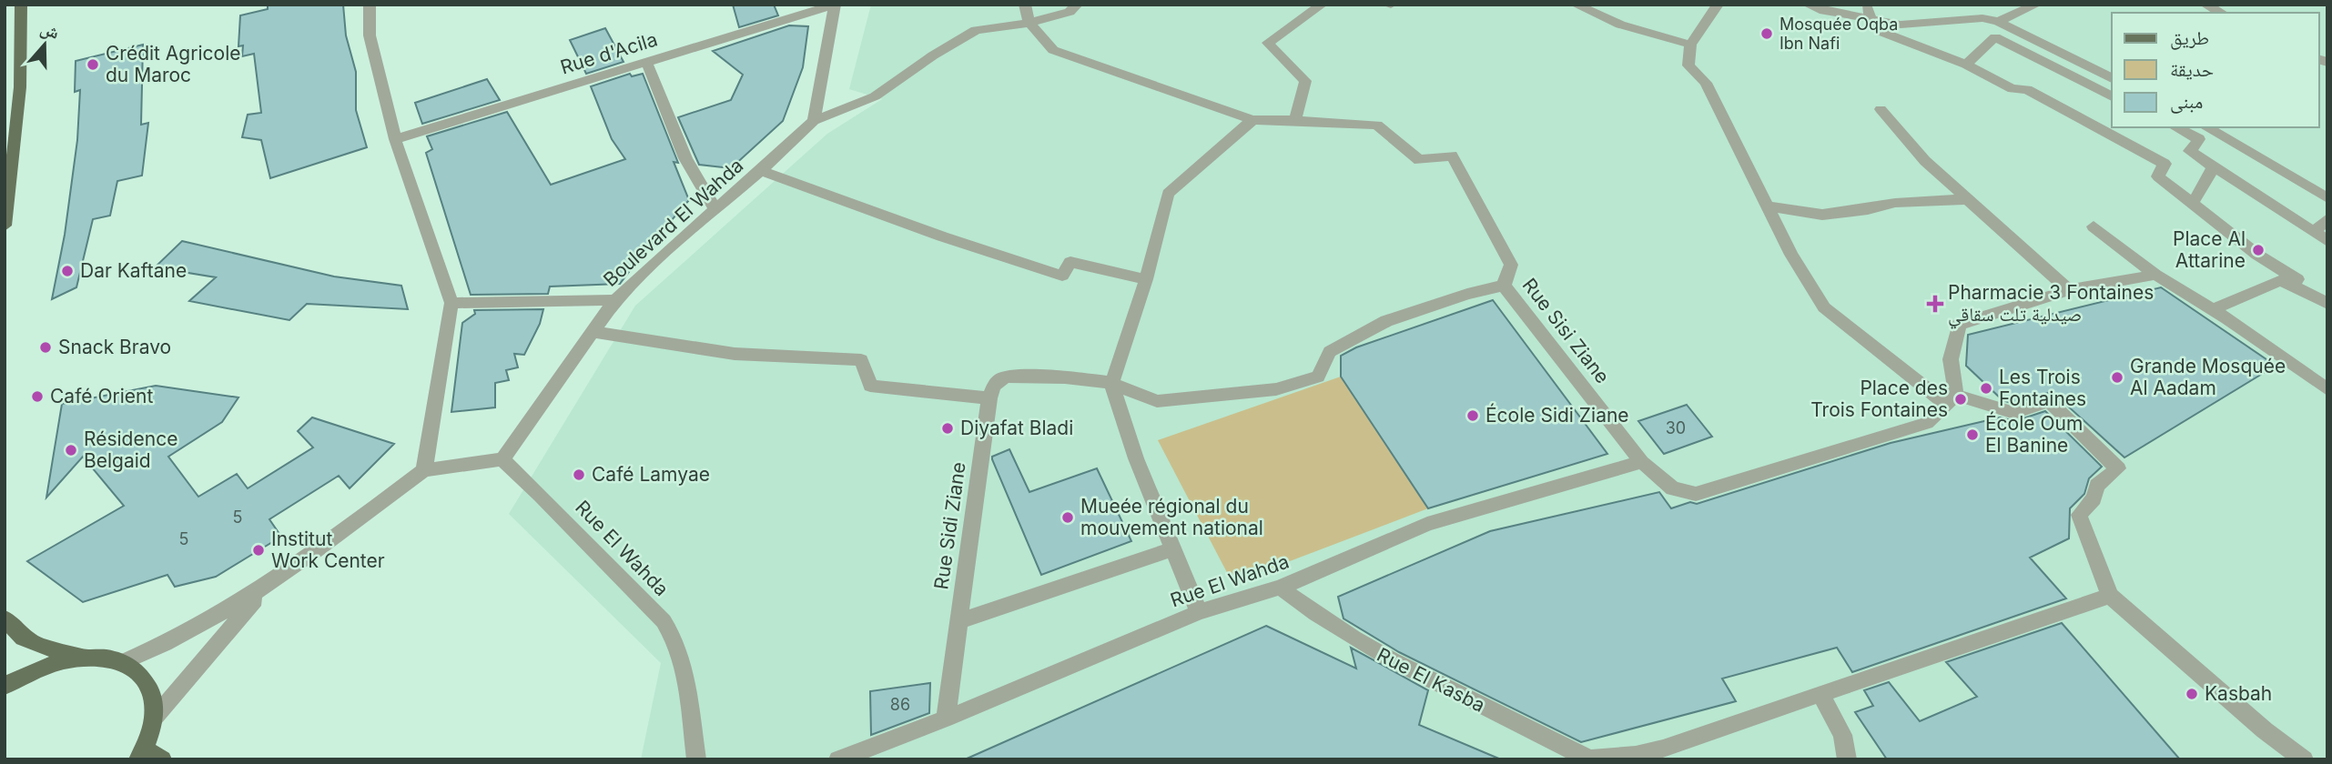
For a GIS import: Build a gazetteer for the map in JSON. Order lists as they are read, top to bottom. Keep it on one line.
{"streets":{"street":["Rue d'Acila","Boulevard El Wahda","Rue Sisi Ziane","Rue Sidi Ziane","Rue El Wahda","Rue El Kasba"]},"crossings":[["Boulevard El Wahda","Rue El Wahda"],["Rue Sisi Ziane","Rue El Wahda"],["Rue Sidi Ziane","Rue El Wahda"],["Rue El Wahda","Rue El Kasba"]],"places":{"other":["Mosquée Oqba Ibn Nafi","Crédit Agricole du Maroc","Place Al Attarine","Dar Kaftane","Snack Bravo","Grande Mosquée Al Aadam","Les Trois Fontaines","Café Orient","Place des Trois Fontaines","École Sidi Ziane","Diyafat Bladi","École Oum El Banine","Résidence Belgaid","Café Lamyae","Mueée régional du mouvement national","Institut Work Center","Kasbah"],"health":["Pharmacie 3 Fontaines صيدلية تلت سقاقي"]},"house_numbers":["30","5","5","86"],"legend":["طريق","حديقة","مبنى"],"north":"top"}
